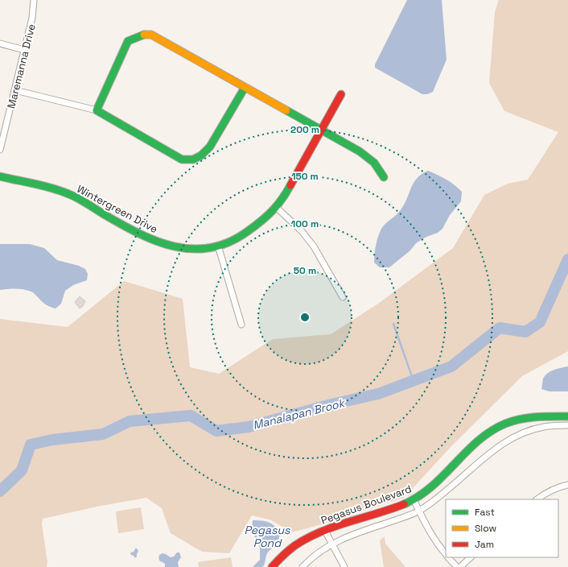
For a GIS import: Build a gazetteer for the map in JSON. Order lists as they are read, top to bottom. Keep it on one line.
{"streets":{"street":["Maremanna Drive","Wintergreen Drive","Pegasus Boulevard"]},"water":["Manalapan Brook","Pegasus Pond"],"legend":["Fast","Slow","Jam"],"rings":["200 m","150 m","100 m","50 m"]}
